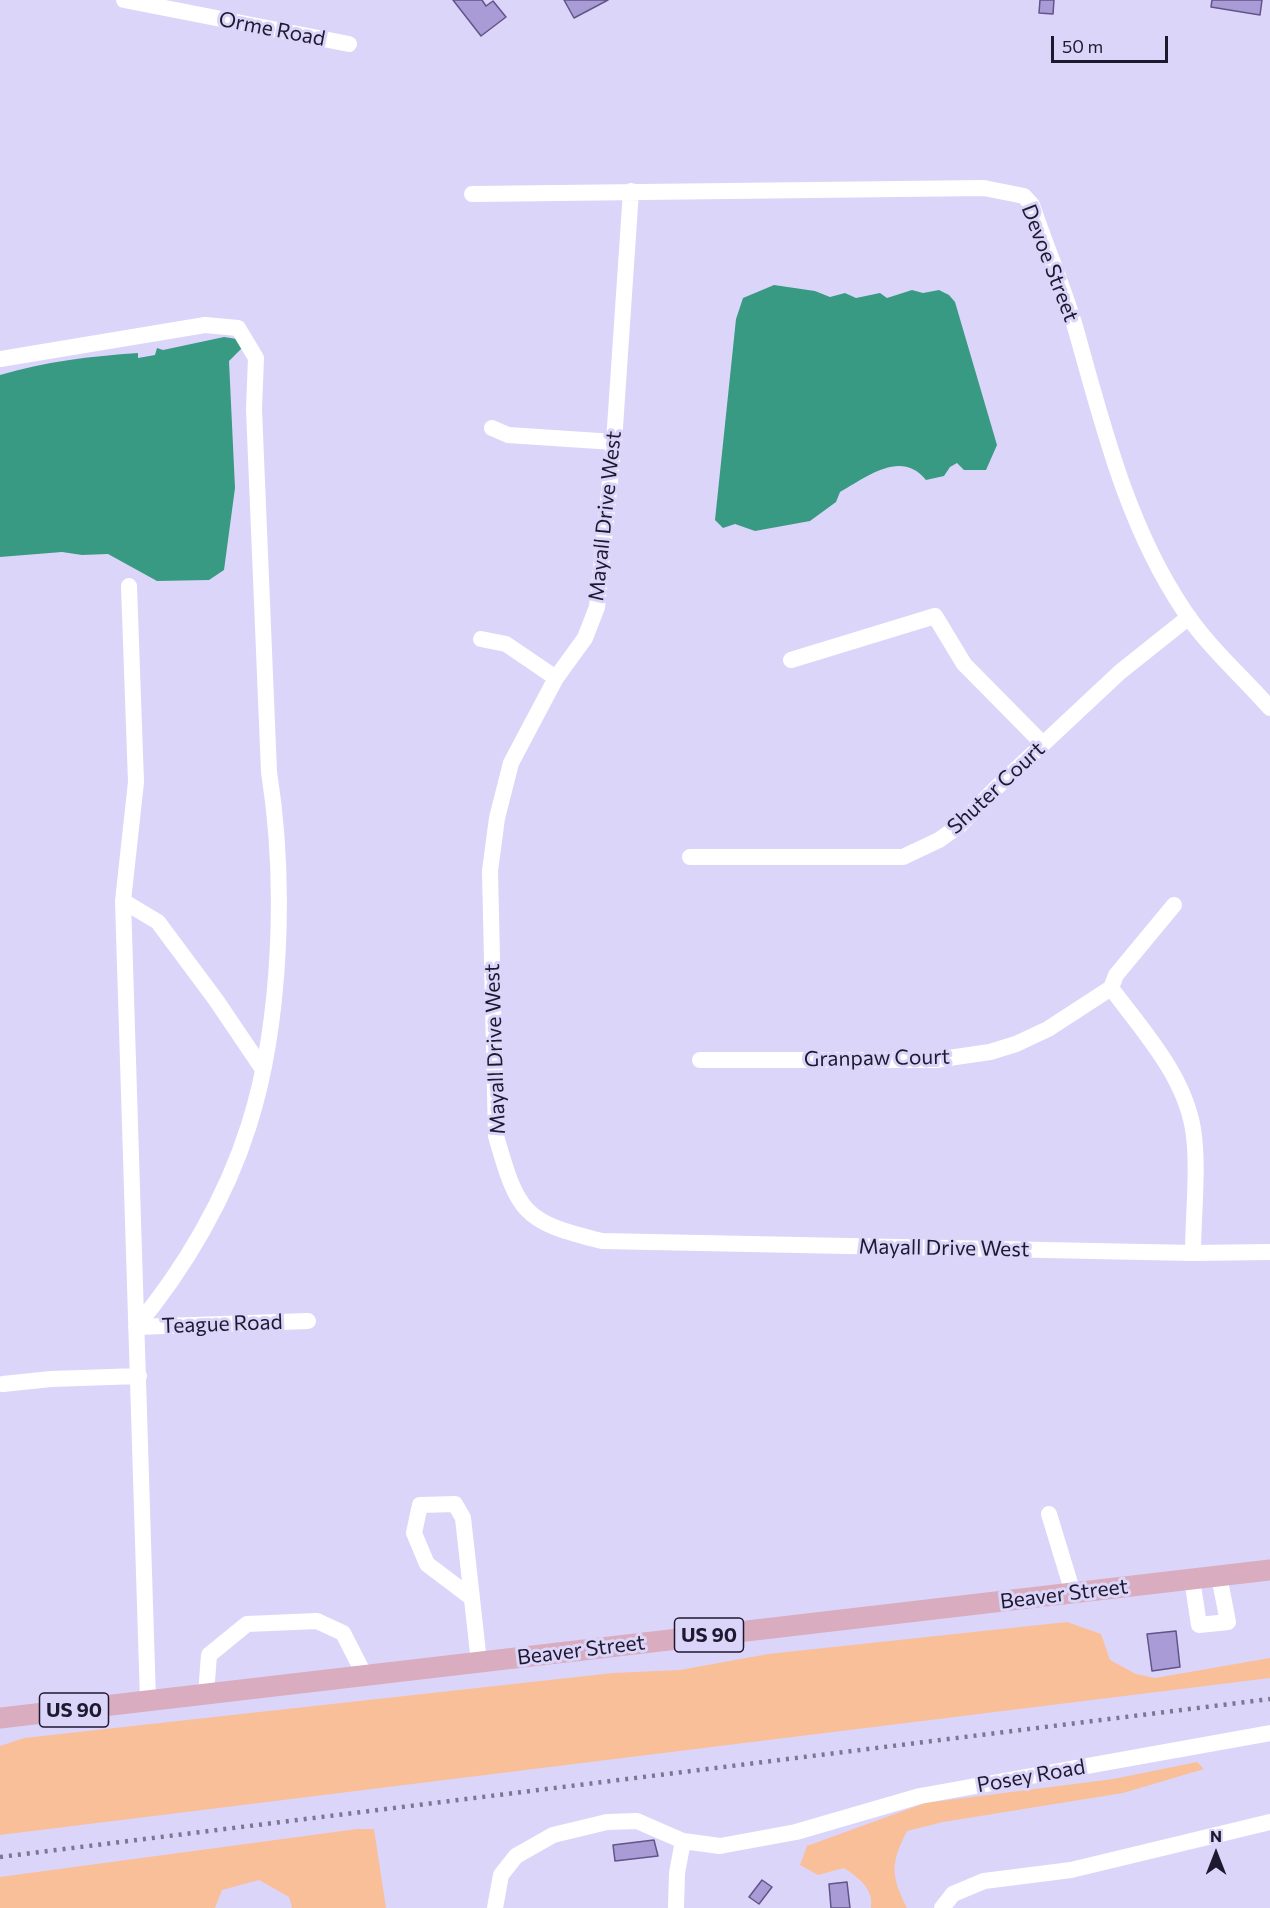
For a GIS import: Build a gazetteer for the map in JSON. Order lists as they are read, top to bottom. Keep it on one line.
{"streets":{"main road":["Beaver Street","US 90"],"street":["Orme Road","Devoe Street","Mayall Drive West","Shuter Court","Granpaw Court","Teague Road","Posey Road"]},"crossings":[["Devoe Street","Mayall Drive West"],["Devoe Street","Shuter Court"]],"scale_bar":"50 m","north":"top"}
